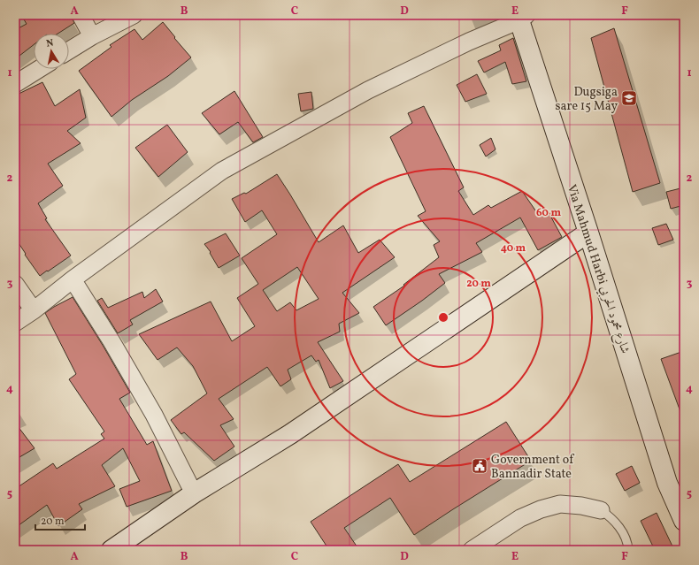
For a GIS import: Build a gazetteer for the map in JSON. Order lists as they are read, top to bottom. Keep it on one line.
{"streets":{"street":["Via Mahmud Harbi شارع محمود الحربي"]},"places":{"school or university":["Dugsiga sare 15 May"],"public building":["Government of Bannadir State"]},"scale_bar":"20 m","north":"top","grid":{"columns":["A","B","C","D","E","F"],"rows":["1","2","3","4","5"]},"rings":["60 m","40 m","20 m"]}
